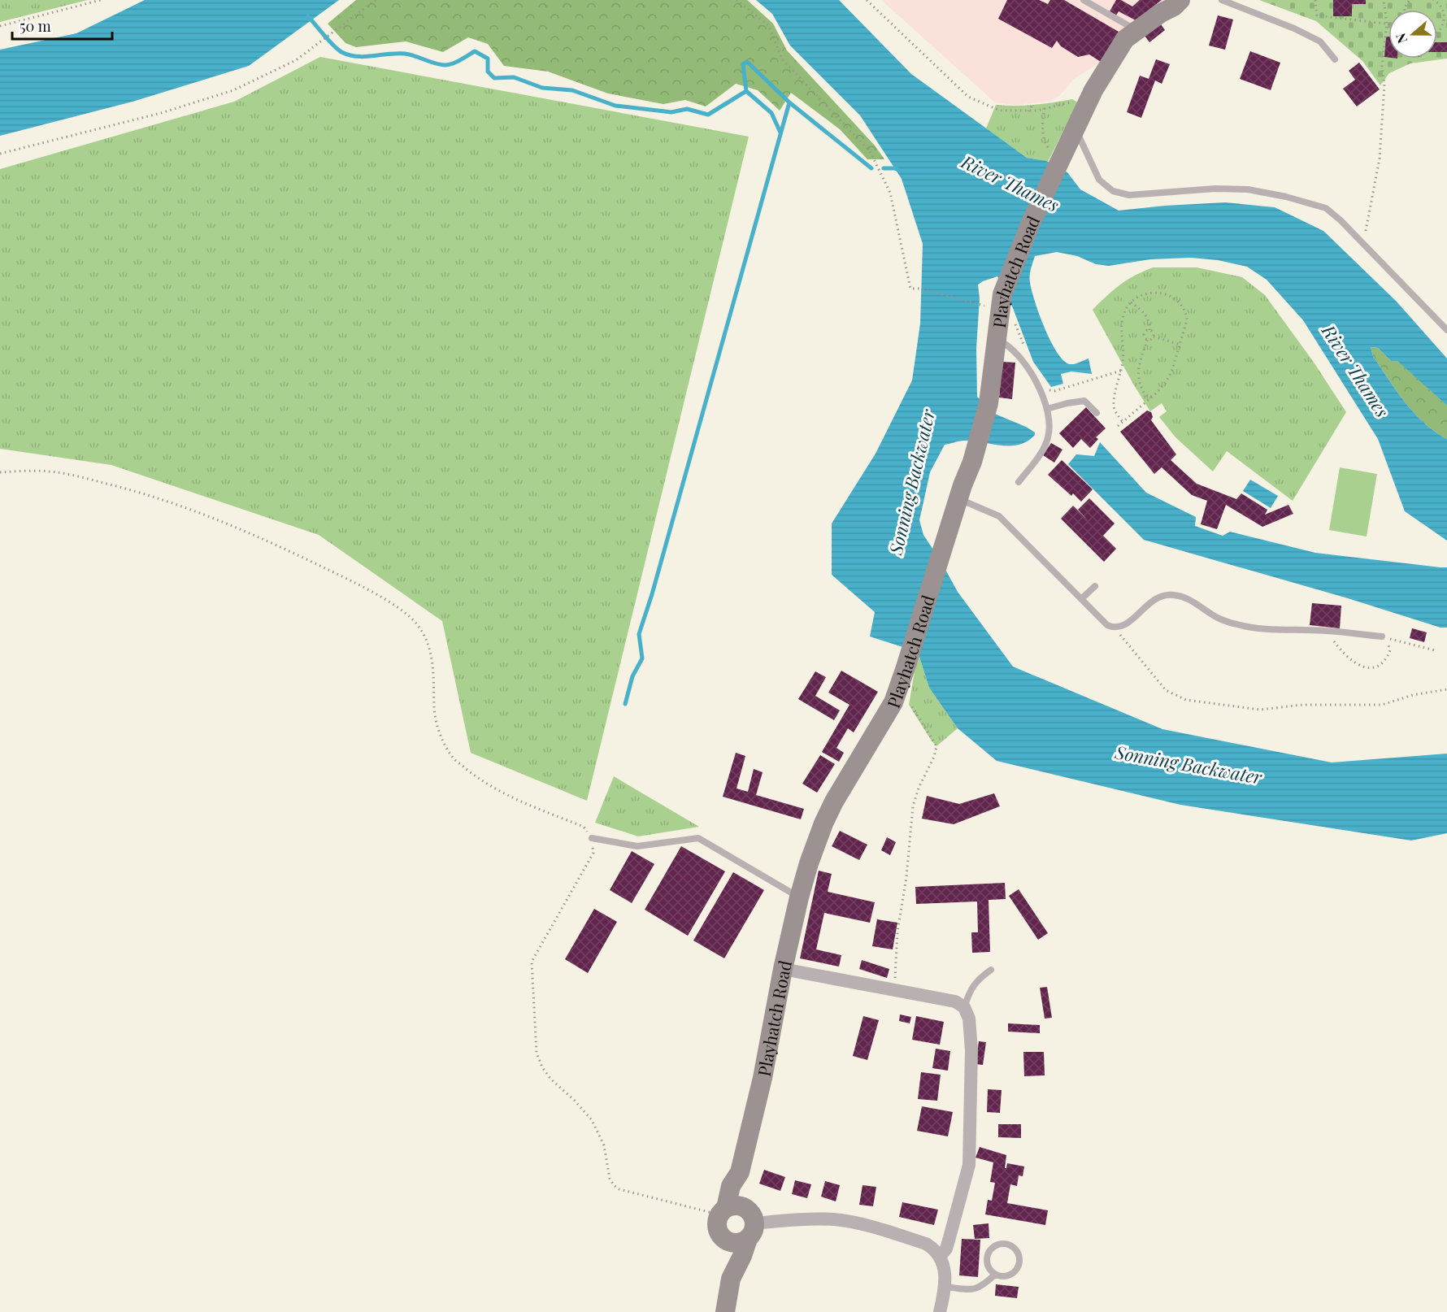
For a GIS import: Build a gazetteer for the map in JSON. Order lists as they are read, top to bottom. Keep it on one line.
{"streets":{"main road":["Playhatch Road"]},"water":["River Thames","Sonning Backwater"],"scale_bar":"50 m","north":"left"}
